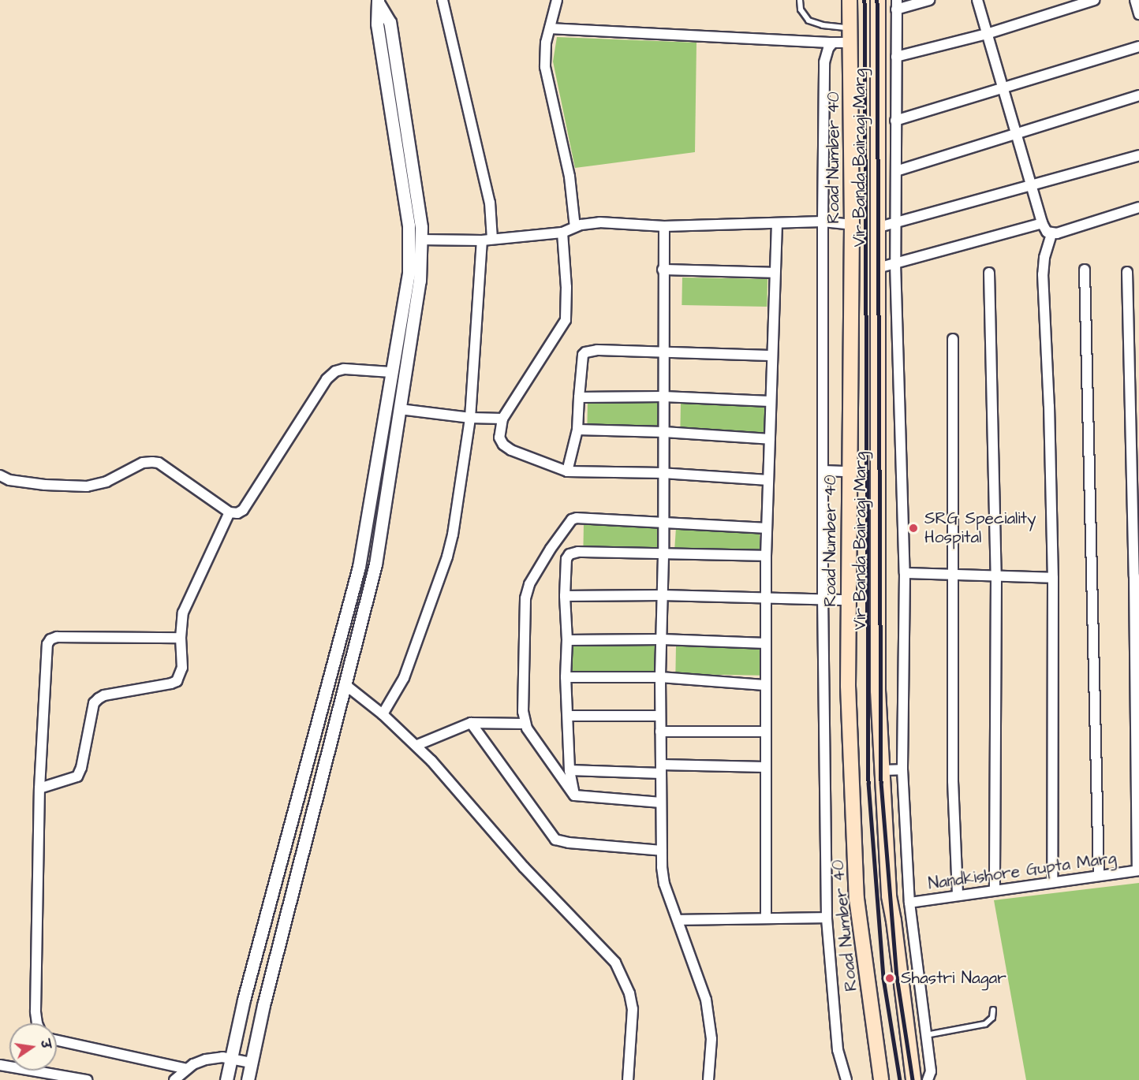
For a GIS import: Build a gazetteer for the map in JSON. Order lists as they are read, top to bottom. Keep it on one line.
{"streets":{"main road":["Road Number 40","Vir Banda Bairagi Marg"],"street":["Nandkishore Gupta Marg"]},"places":["SRG Speciality Hospital","Shastri Nagar"],"north":"right"}
